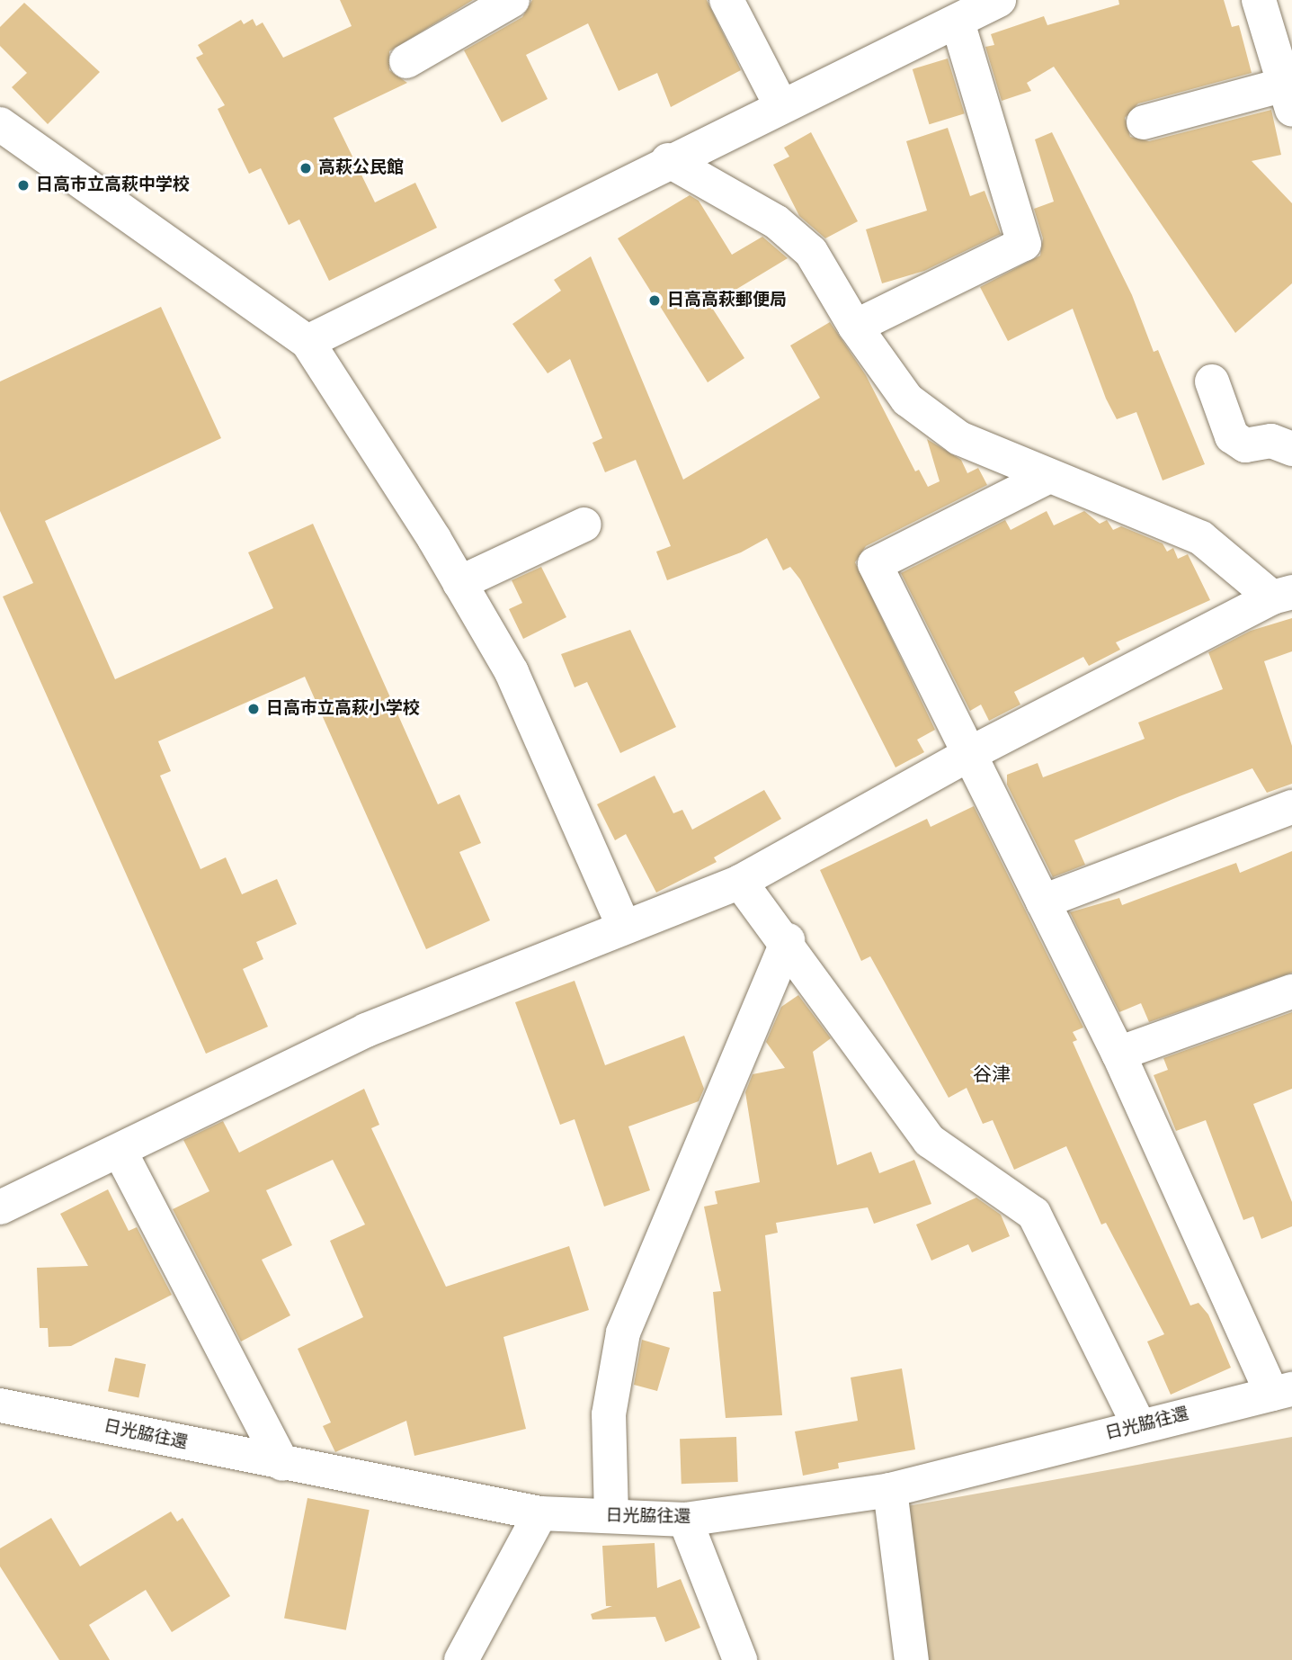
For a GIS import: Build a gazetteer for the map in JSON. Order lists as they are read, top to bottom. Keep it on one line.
{"streets":{"street":["日光脇往還"]},"districts":["谷津"],"places":["高萩公民館","日高市立高萩中学校","日高高萩郵便局","日高市立高萩小学校"]}
